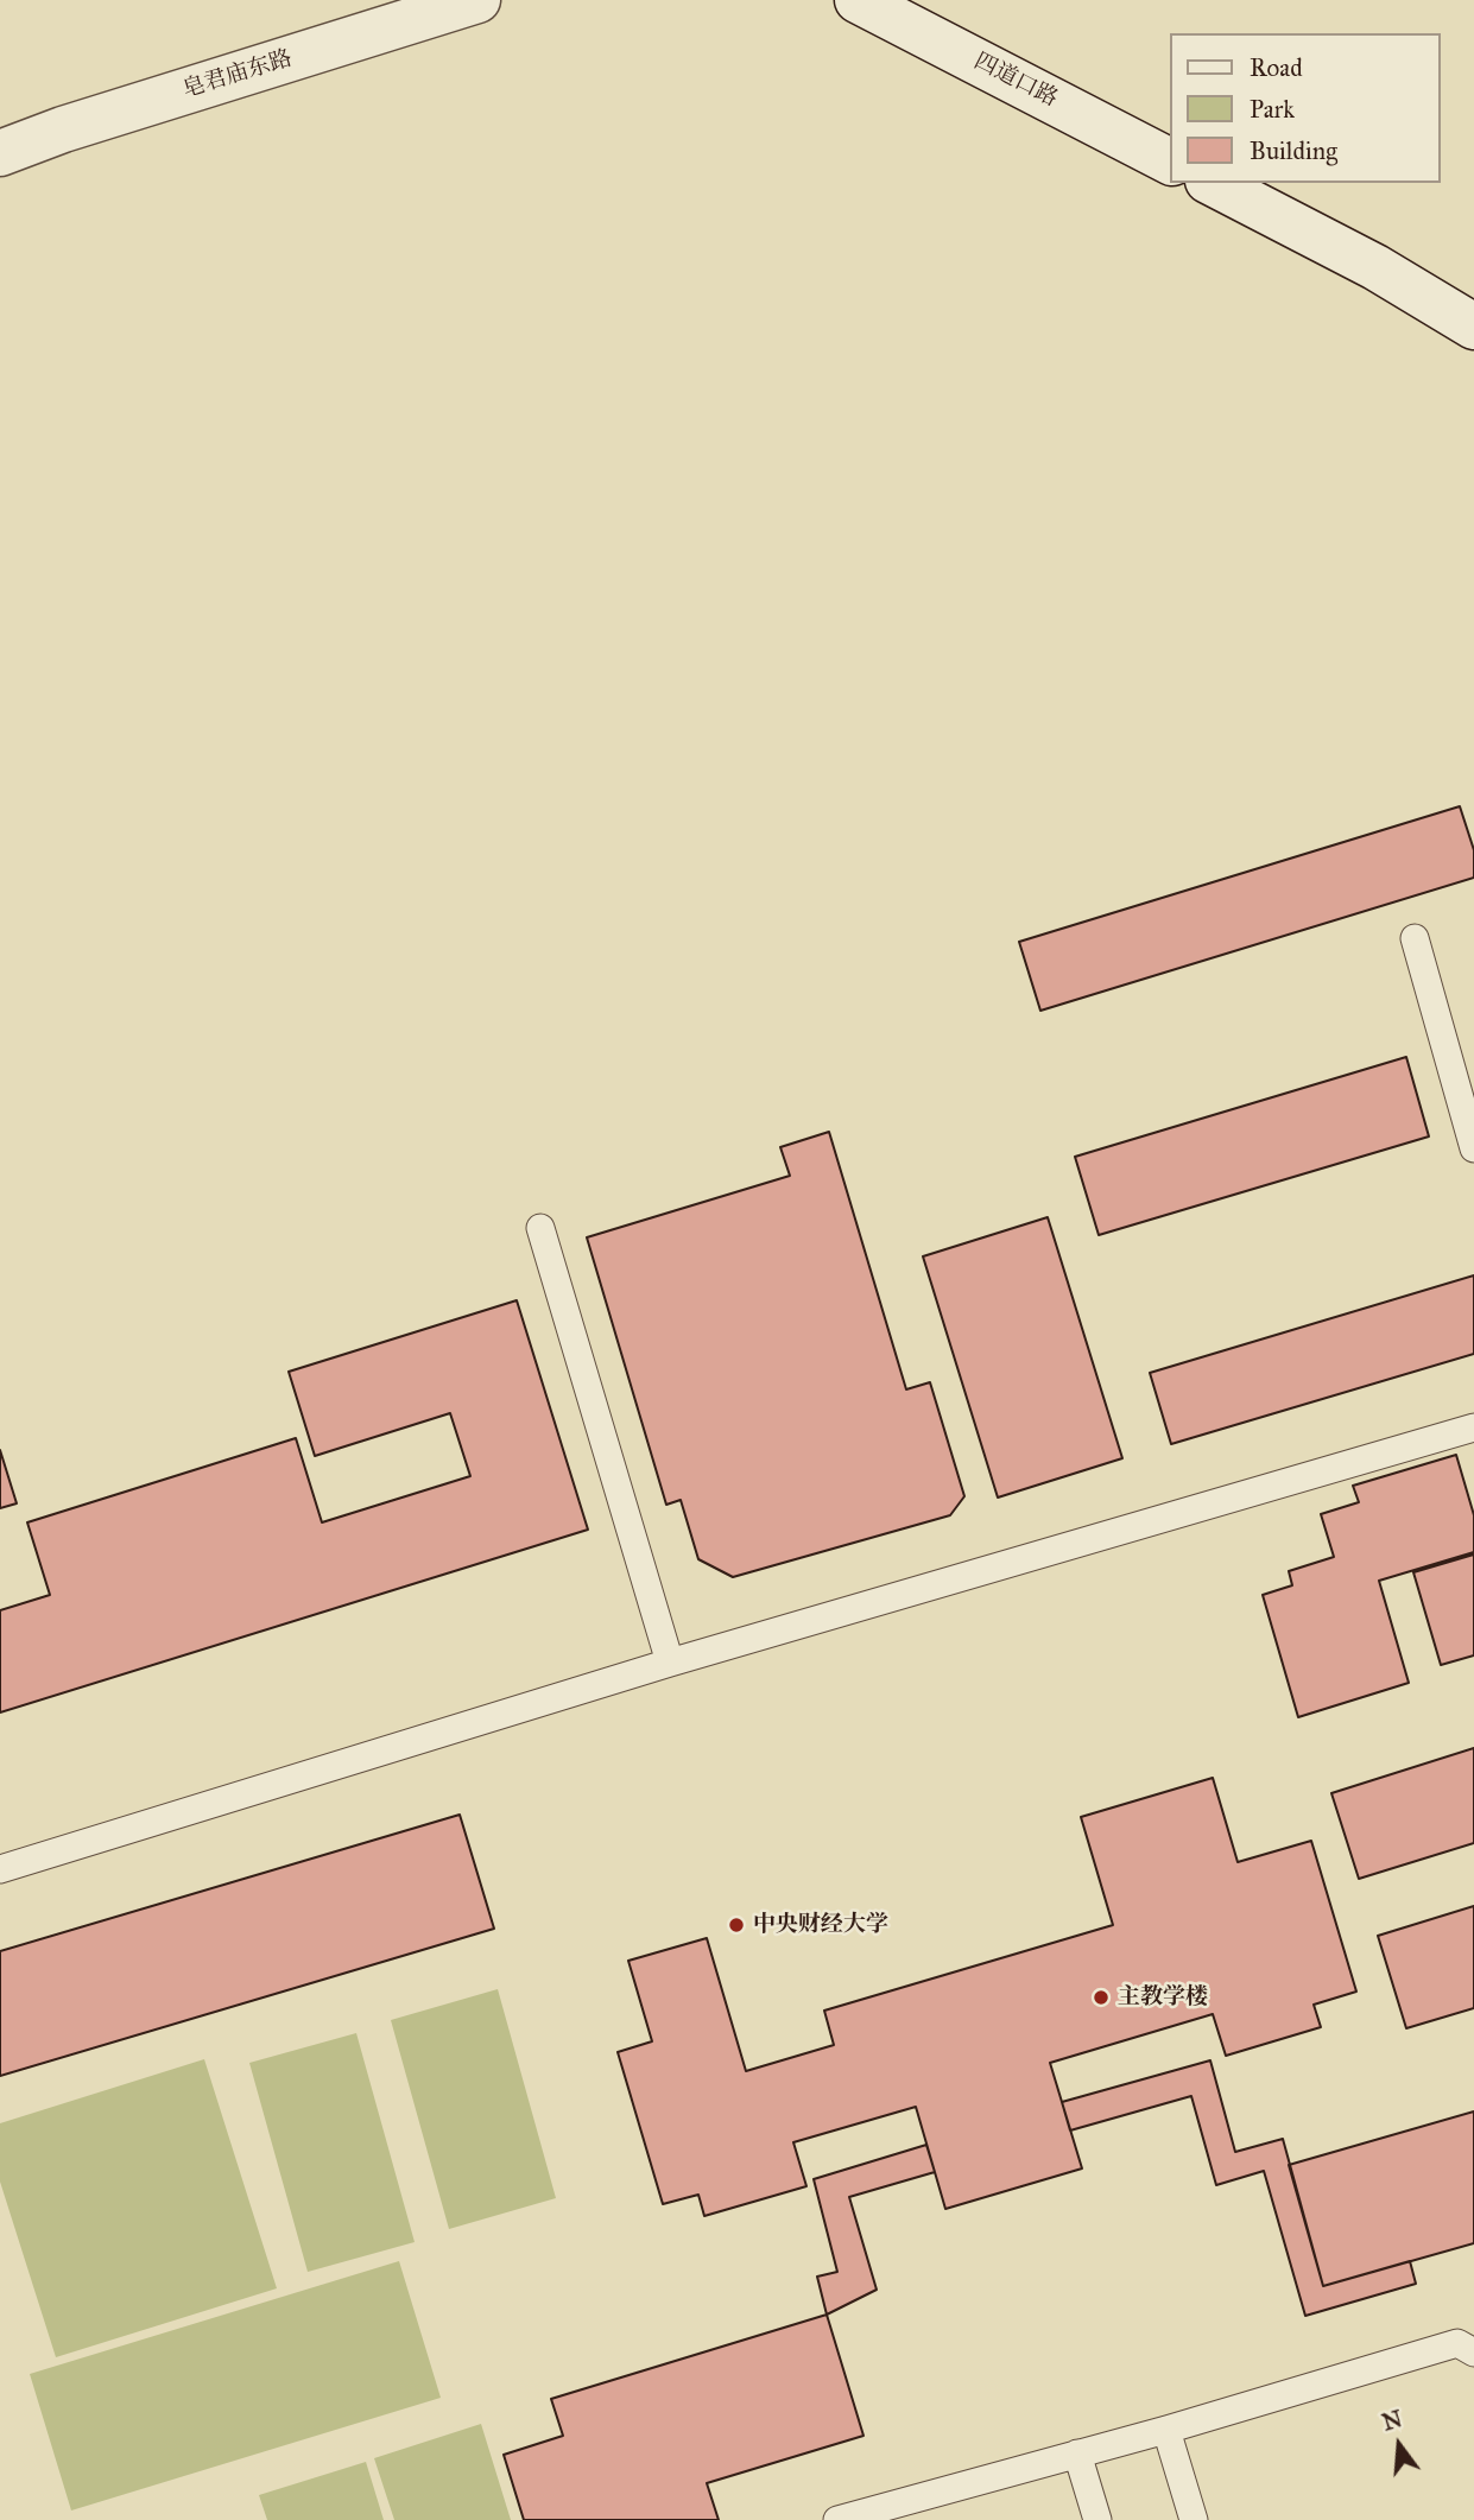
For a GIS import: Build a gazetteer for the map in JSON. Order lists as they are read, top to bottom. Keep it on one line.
{"streets":{"street":["皂君庙东路","四道口路"]},"places":["中央财经大学","主教学楼"],"legend":["Road","Park","Building"],"north":"top"}
